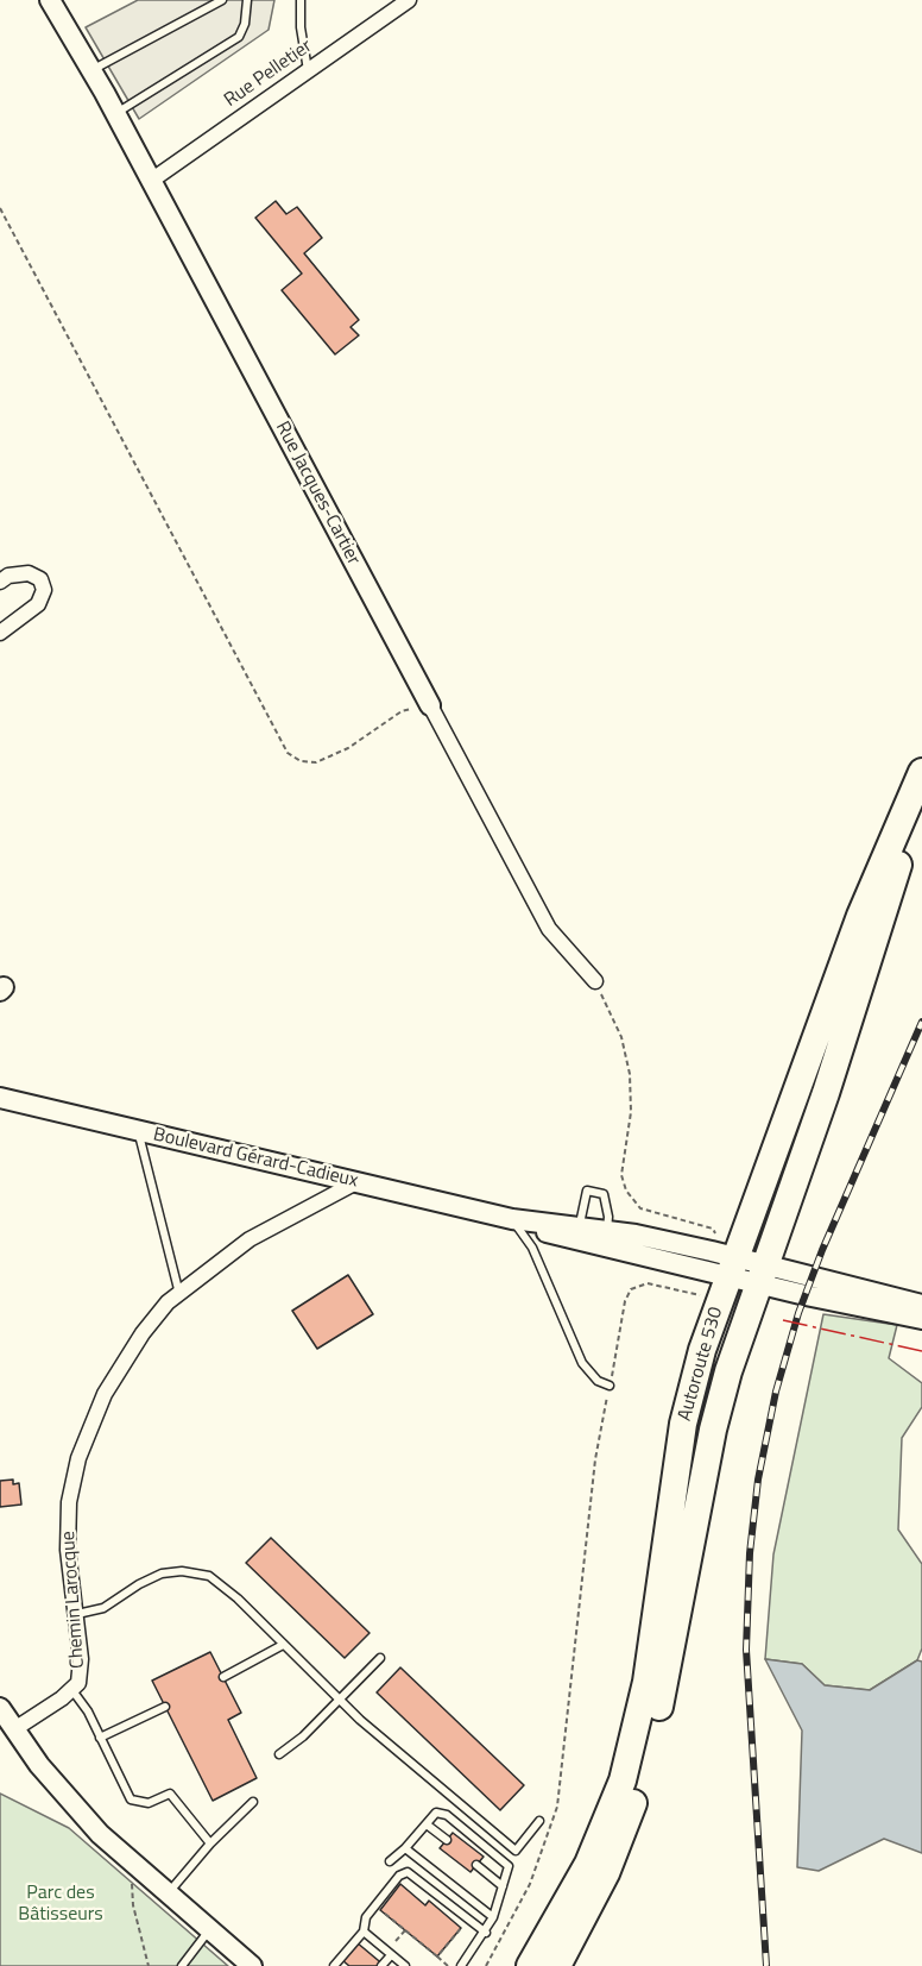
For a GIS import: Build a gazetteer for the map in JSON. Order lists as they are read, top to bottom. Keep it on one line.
{"streets":{"highway":["Autoroute 530"],"main road":["Rue Jacques-Cartier","Boulevard Gérard-Cadieux"],"street":["Rue Pelletier","Chemin Larocque"]},"crossings":[["Rue Pelletier","Rue Jacques-Cartier"],["Boulevard Gérard-Cadieux","Autoroute 530"],["Boulevard Gérard-Cadieux","Chemin Larocque"]],"parks":["Parc des Bâtisseurs"]}
